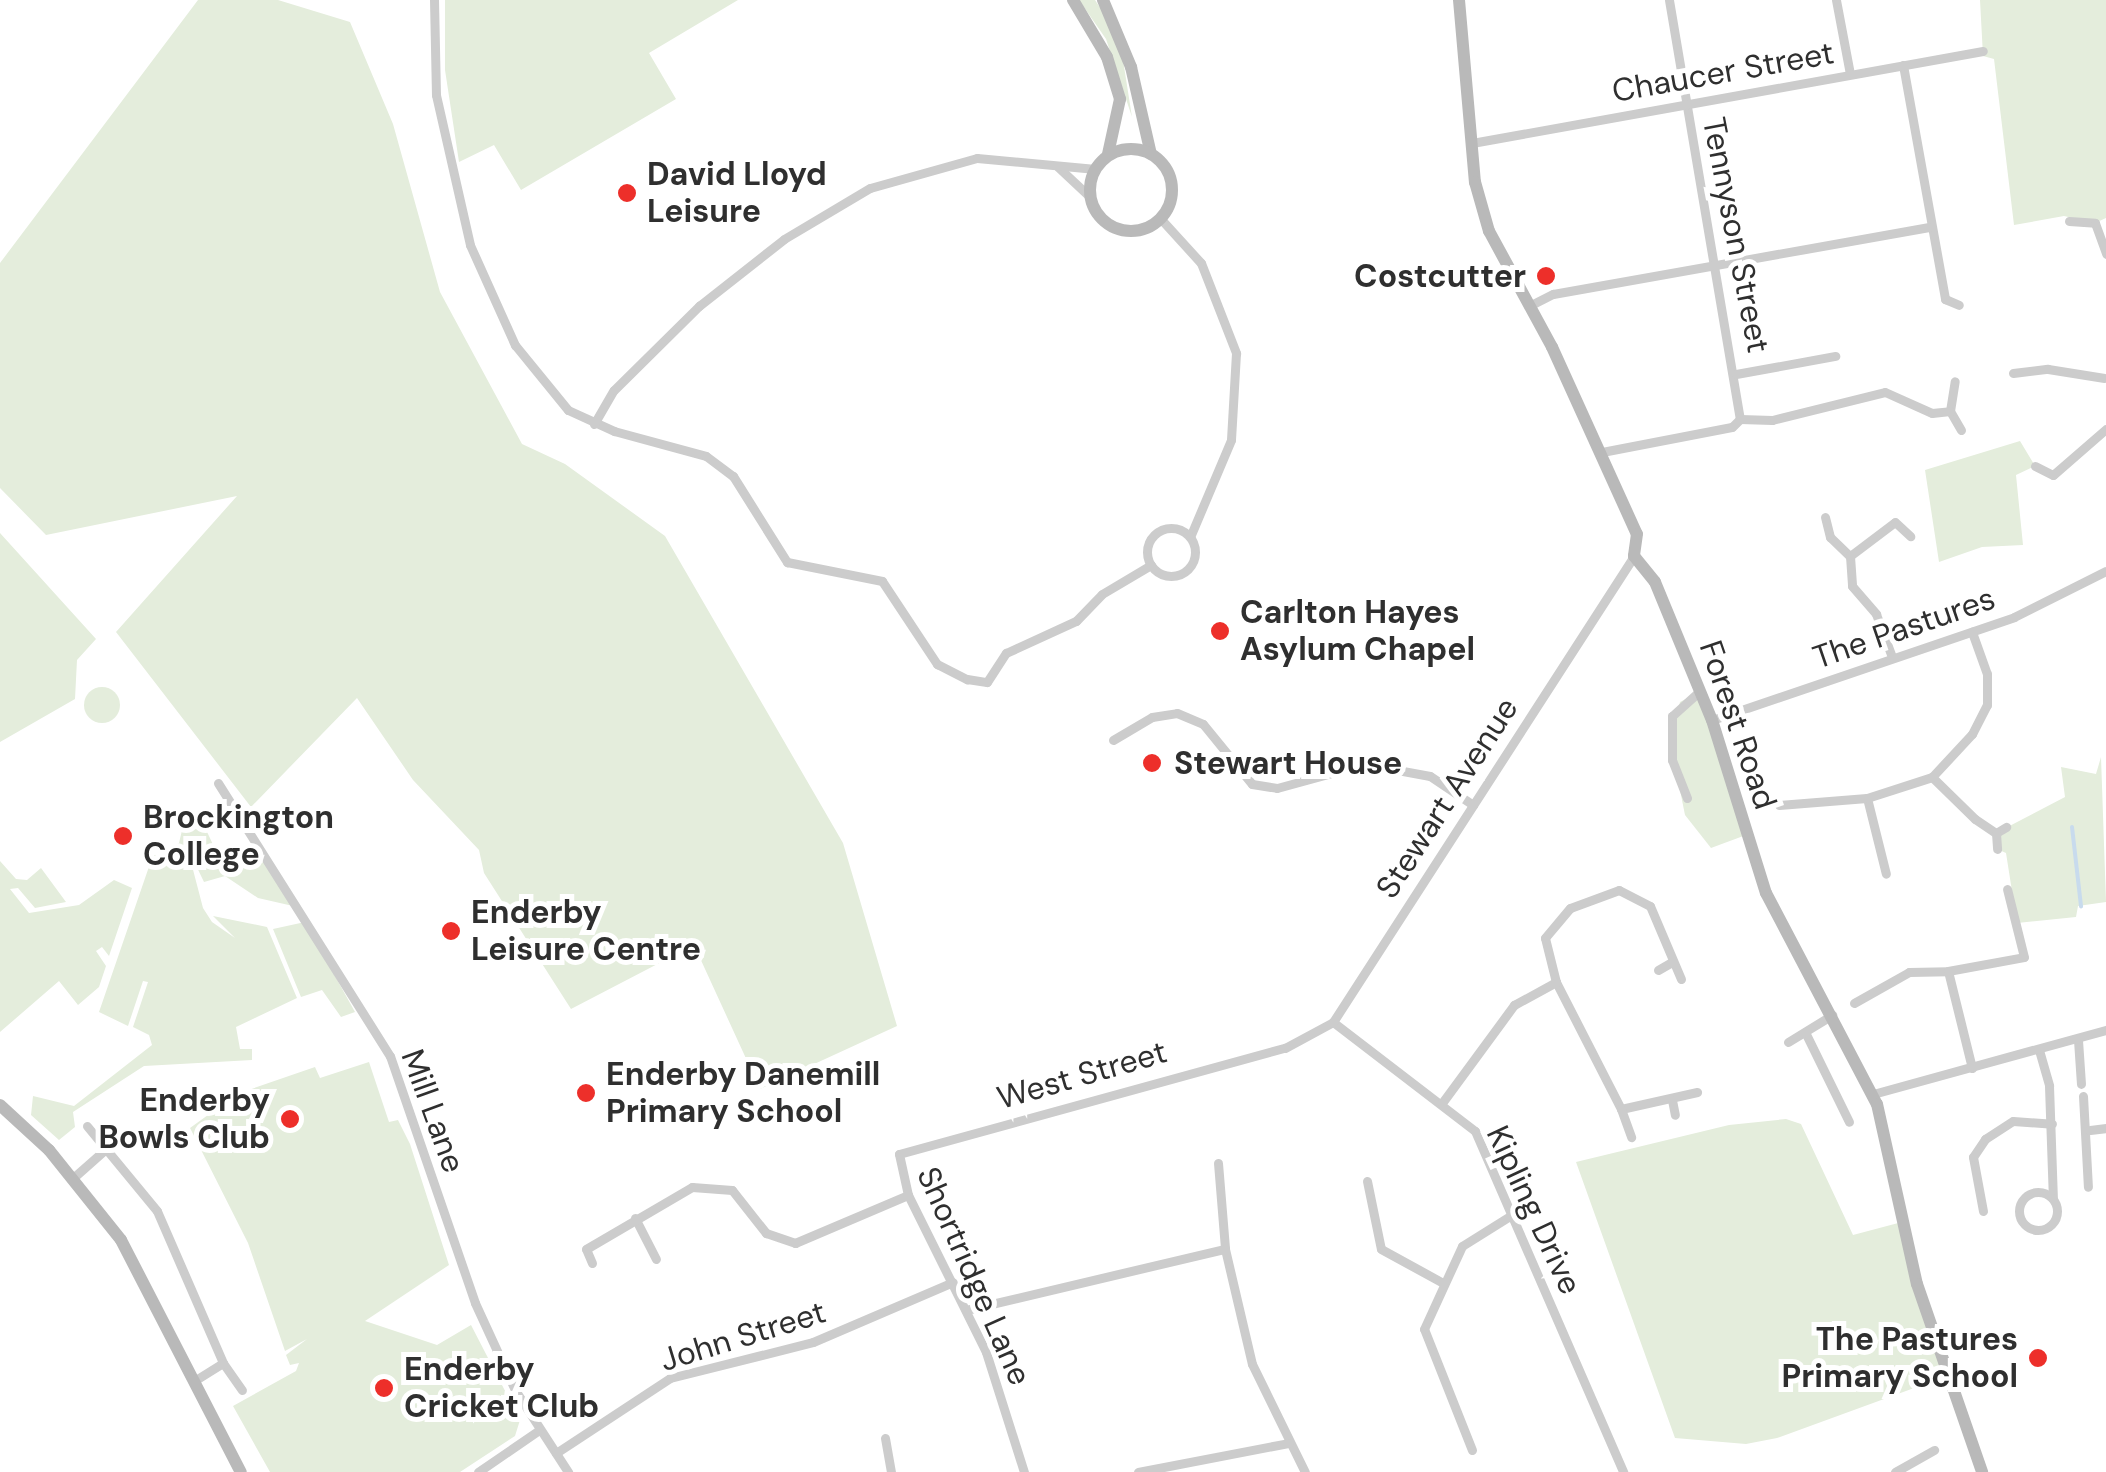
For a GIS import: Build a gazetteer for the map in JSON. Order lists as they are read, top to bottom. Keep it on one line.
{"streets":{"street":["Chaucer Street","Tennyson Street","The Pastures","Forest Road","Stewart Avenue","West Street","Mill Lane","Kipling Drive","Shortridge Lane","John Street"]},"crossings":[["Chaucer Street","Tennyson Street"],["Chaucer Street","Forest Road"],["The Pastures","Forest Road"],["Forest Road","Stewart Avenue"],["Stewart Avenue","West Street"],["Stewart Avenue","Kipling Drive"],["West Street","Shortridge Lane"],["Mill Lane","John Street"],["Shortridge Lane","John Street"]],"places":["David Lloyd Leisure","Costcutter","Carlton Hayes Asylum Chapel","Stewart House","Brockington College","Enderby Leisure Centre","Enderby Danemill Primary School","Enderby Bowls Club","The Pastures Primary School","Enderby Cricket Club"]}
